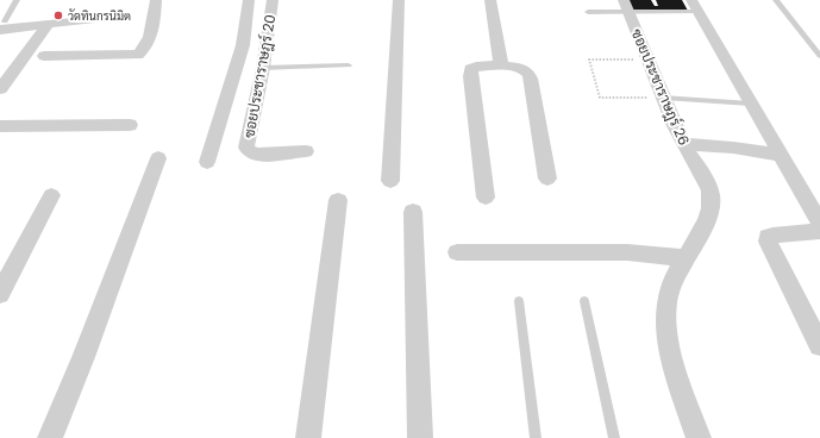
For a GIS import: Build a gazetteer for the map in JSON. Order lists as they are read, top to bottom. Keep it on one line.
{"streets":{"street":["ซอยประชาราษฎร์ 20","ซอยประชาราษฎร์ 26"]},"places":["วัดทินกรนิมิต"]}
